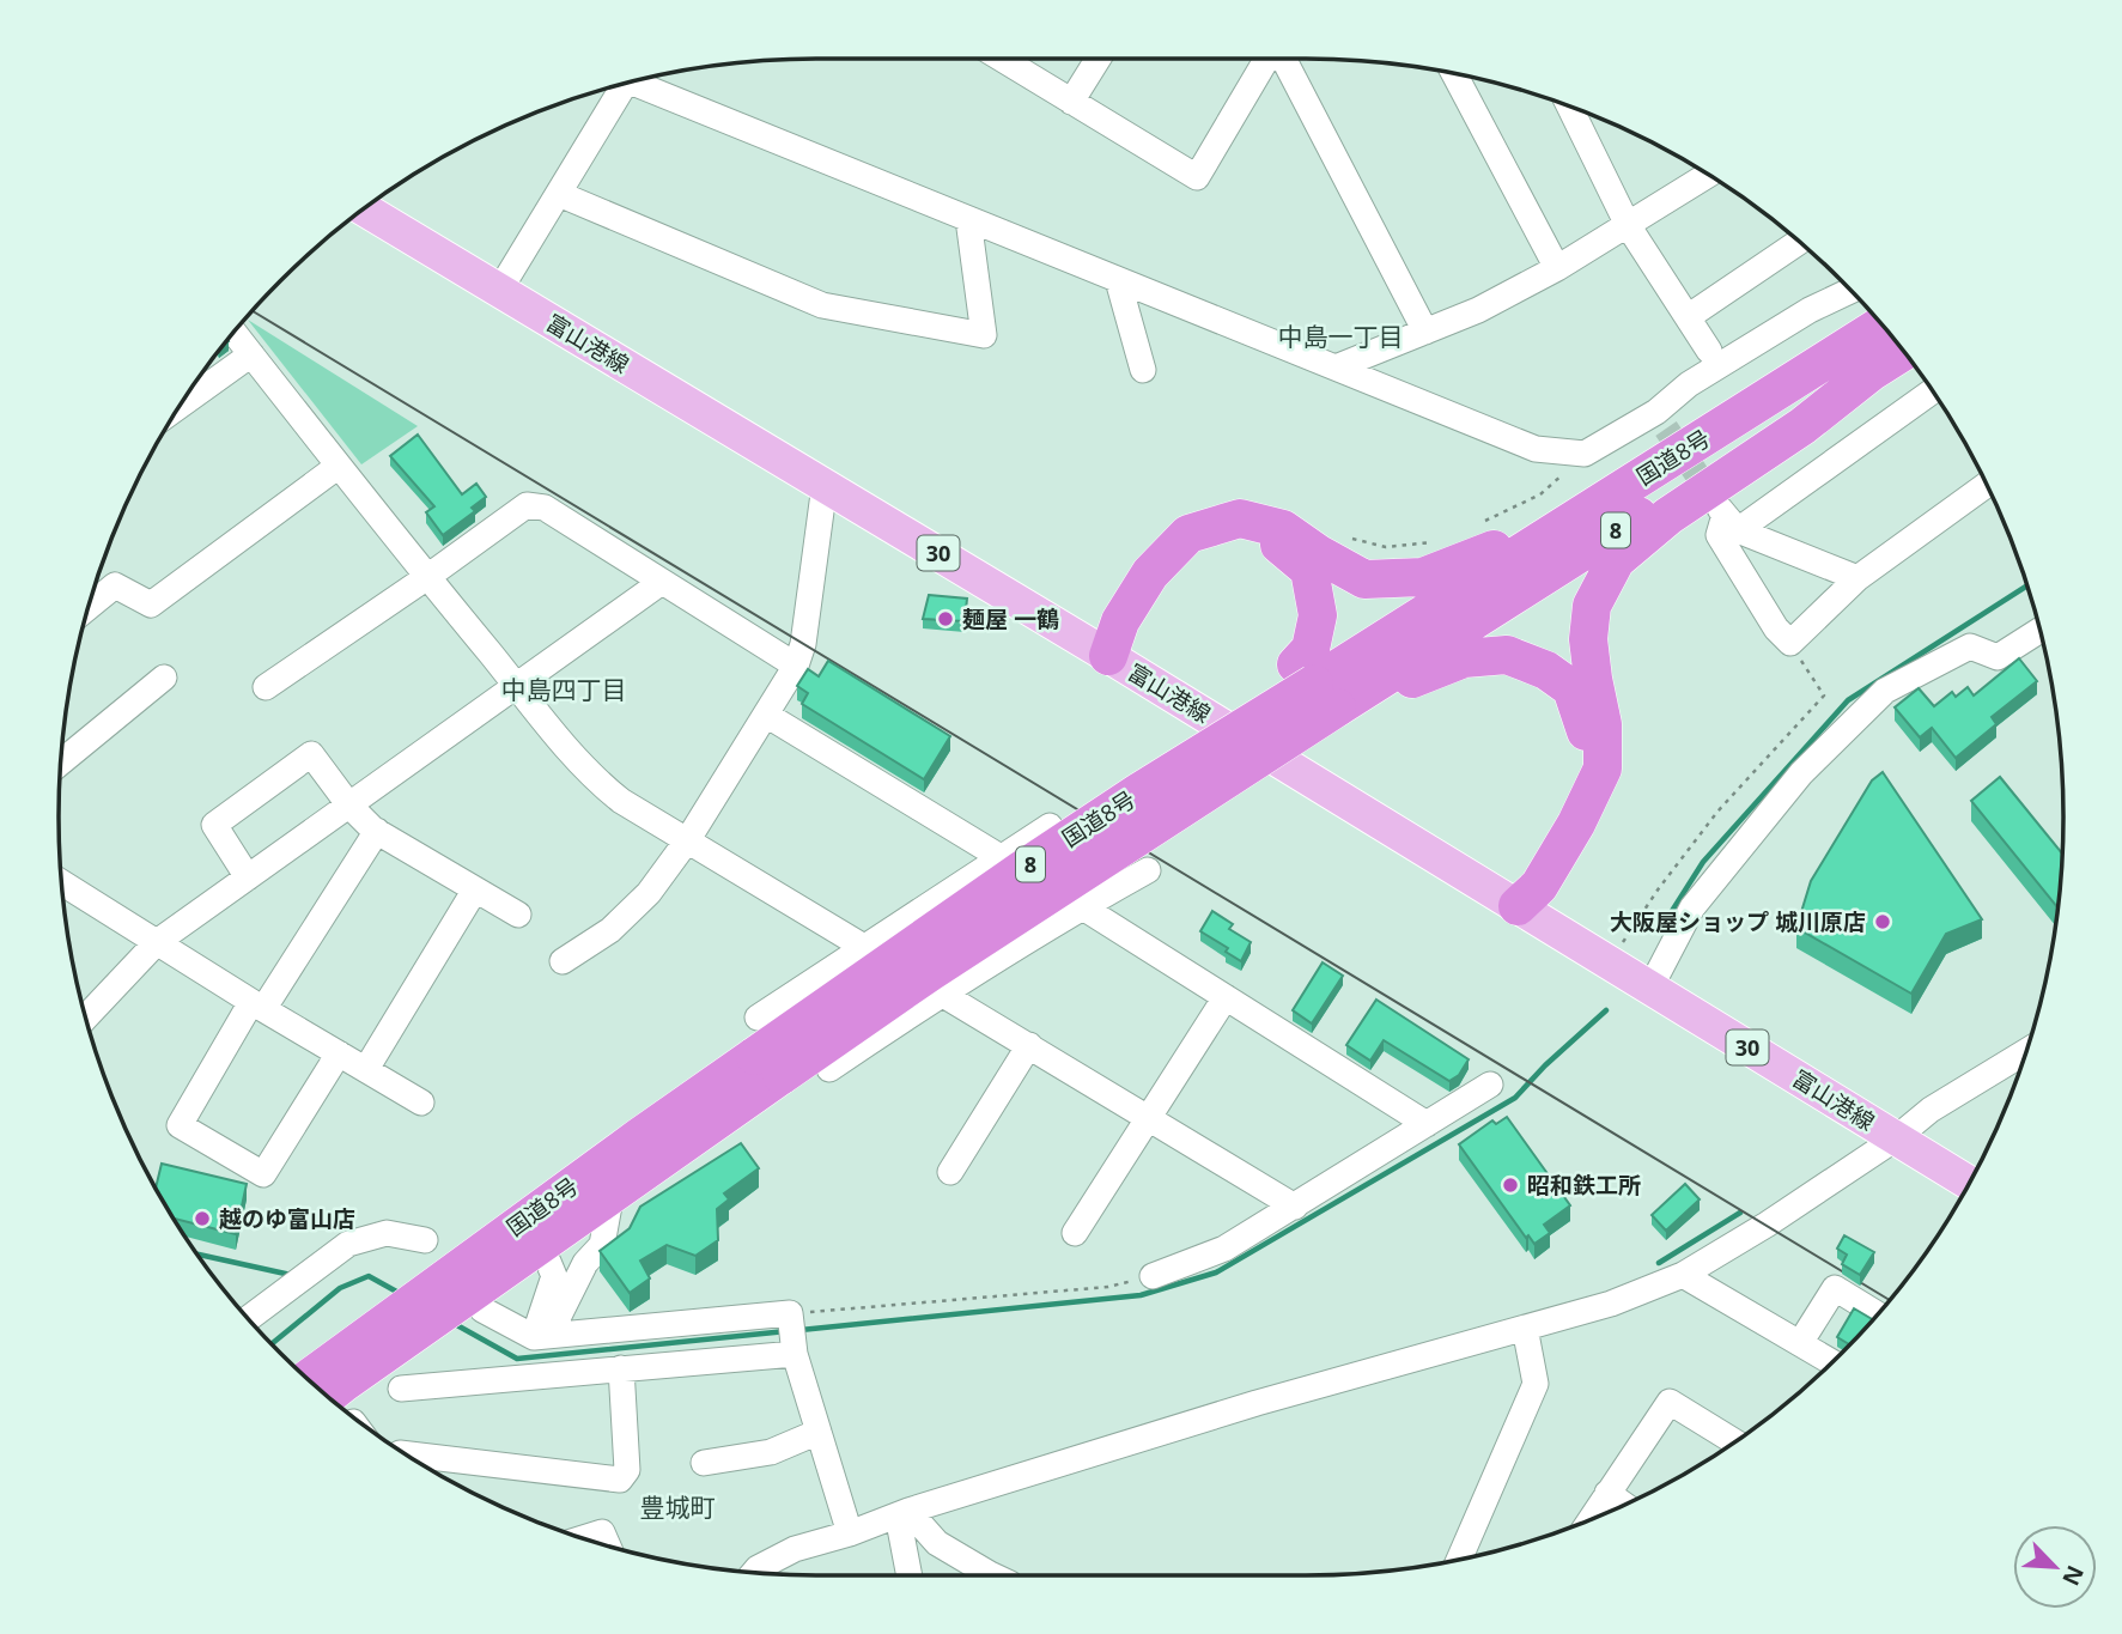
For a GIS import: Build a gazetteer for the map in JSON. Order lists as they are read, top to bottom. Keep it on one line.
{"streets":{"highway":["国道8号","8"],"main road":["富山港線","30"]},"districts":["中島一丁目","中島四丁目","豊城町"],"places":["麺屋 一鶴","大阪屋ショップ 城川原店","昭和鉄工所","越のゆ富山店"],"north":"bottom right"}
